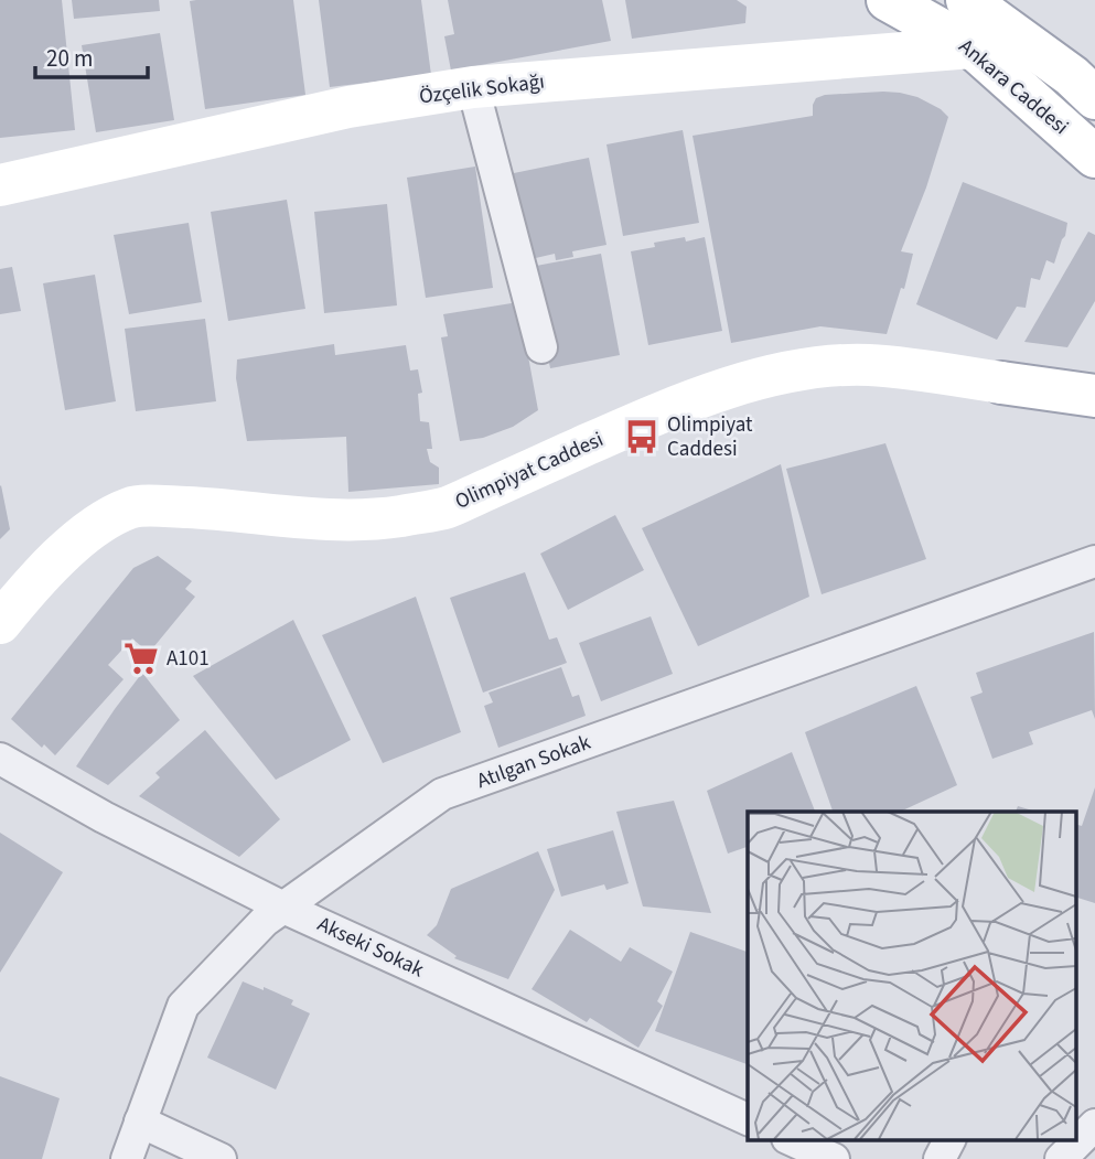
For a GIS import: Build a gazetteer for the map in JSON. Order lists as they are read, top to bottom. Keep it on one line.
{"streets":{"main road":["Ankara Caddesi","Özçelik Sokağı","Olimpiyat Caddesi"],"street":["Atılgan Sokak","Akseki Sokak"]},"crossings":[["Ankara Caddesi","Özçelik Sokağı"],["Atılgan Sokak","Akseki Sokak"]],"places":{"bus stop":["Oli̇mpi̇yat Caddesi̇"],"supermarket":["A101"]},"scale_bar":"20 m"}
